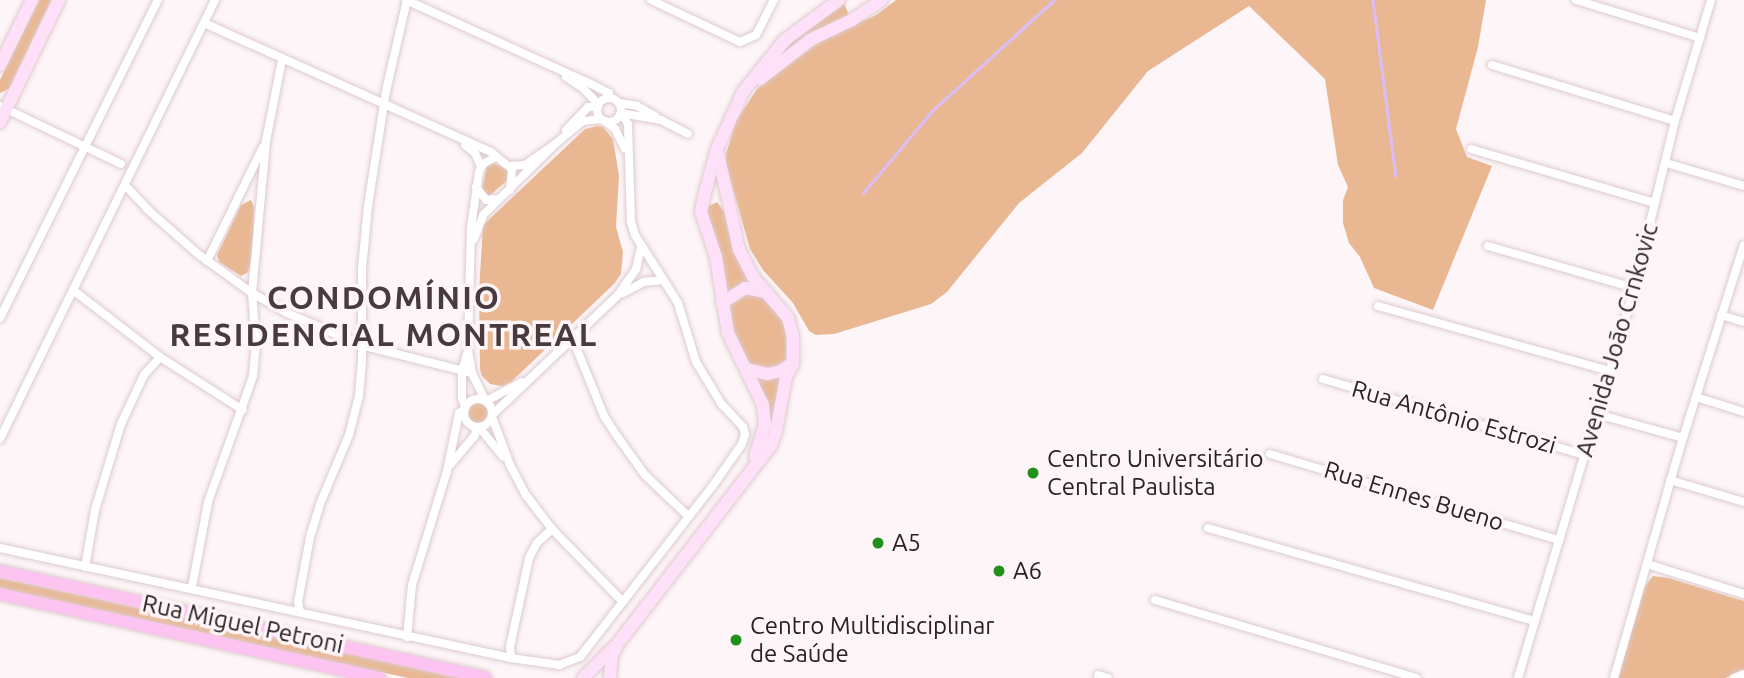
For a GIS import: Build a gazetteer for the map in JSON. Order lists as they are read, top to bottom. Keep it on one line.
{"streets":{"main road":["Rua Miguel Petroni"],"street":["Avenida João Crnkovic","Rua Antônio Estrozi","Rua Ennes Bueno"]},"crossings":[["Avenida João Crnkovic","Rua Antônio Estrozi"],["Avenida João Crnkovic","Rua Ennes Bueno"]],"districts":["CONDOMÍNIO RESIDENCIAL MONTREAL"],"places":["Centro Universitário Central Paulista","A5","A6","Centro Multidisciplinar de Saúde"]}
